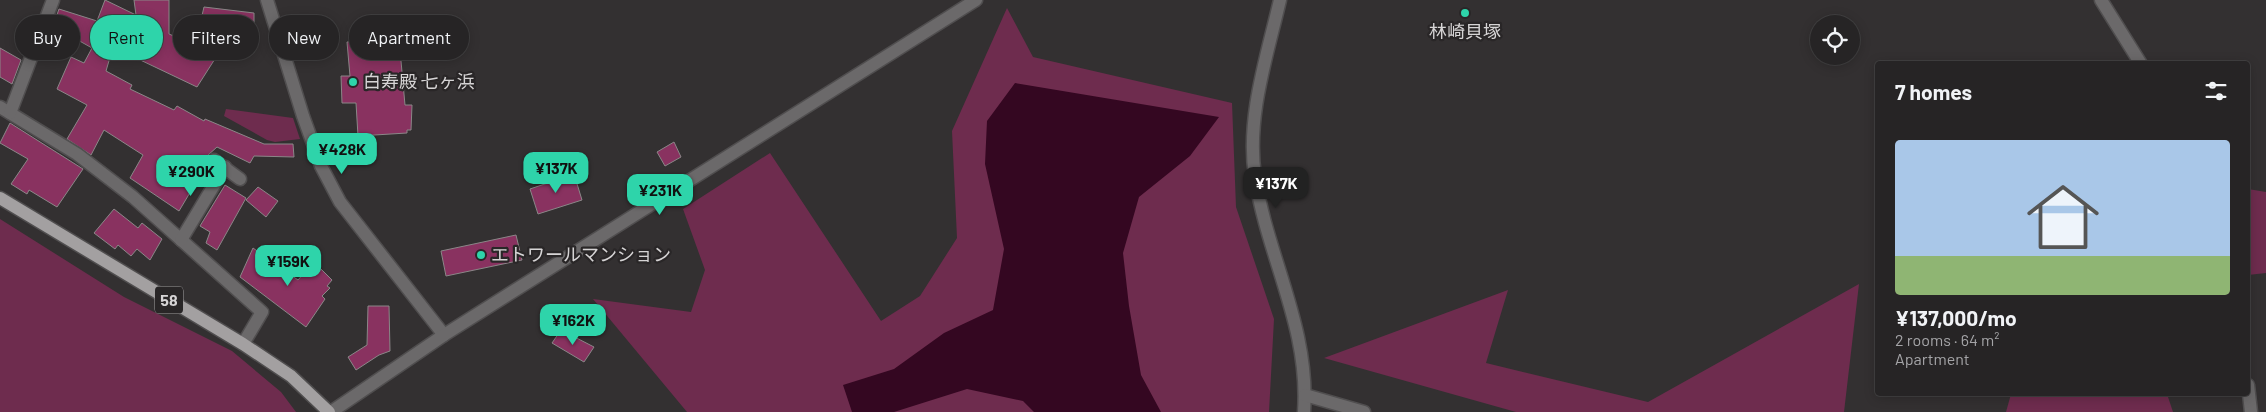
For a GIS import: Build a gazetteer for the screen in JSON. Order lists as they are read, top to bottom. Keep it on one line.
{"streets":{"main road":["58"]},"places":["林崎貝塚","白寿殿 七ヶ浜","エトワールマンション"],"page":{"chip":["Buy","Rent","Filters","New","Apartment"],"heading":"7 homes","list":[{"name":"¥137,000/mo","note":"2 rooms · 64 m² · Apartment"}],"price":["¥428K","¥137K","¥290K","¥137K","¥231K","¥159K","¥162K"]}}
